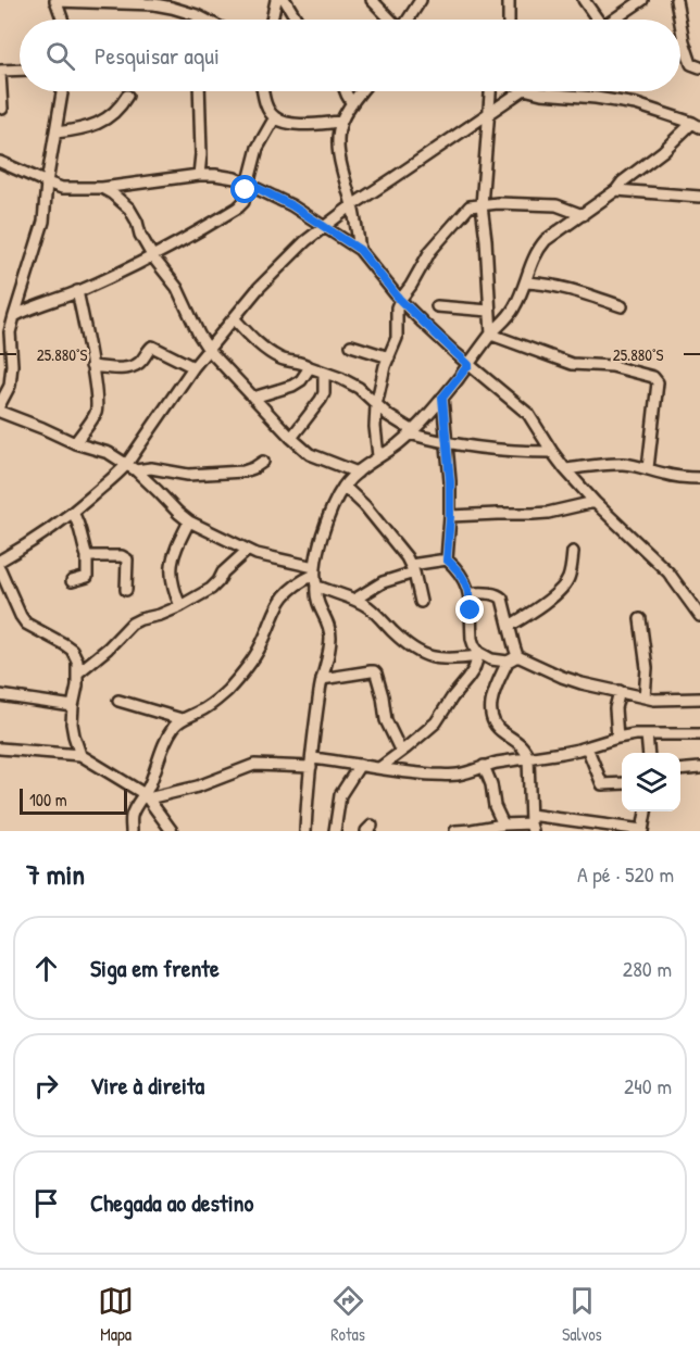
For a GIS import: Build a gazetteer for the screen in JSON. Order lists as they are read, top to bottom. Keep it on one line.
{"scale_bar":"100 m","page":{"search":"Pesquisar aqui","scale":"100 m","heading":["7 min","A pé · 520 m"],"list":[["Siga em frente","280 m"],["Vire à direita","240 m"],"Chegada ao destino"],"nav":["Mapa","Rotas","Salvos"]},"coordinates":["25.880°S"]}
